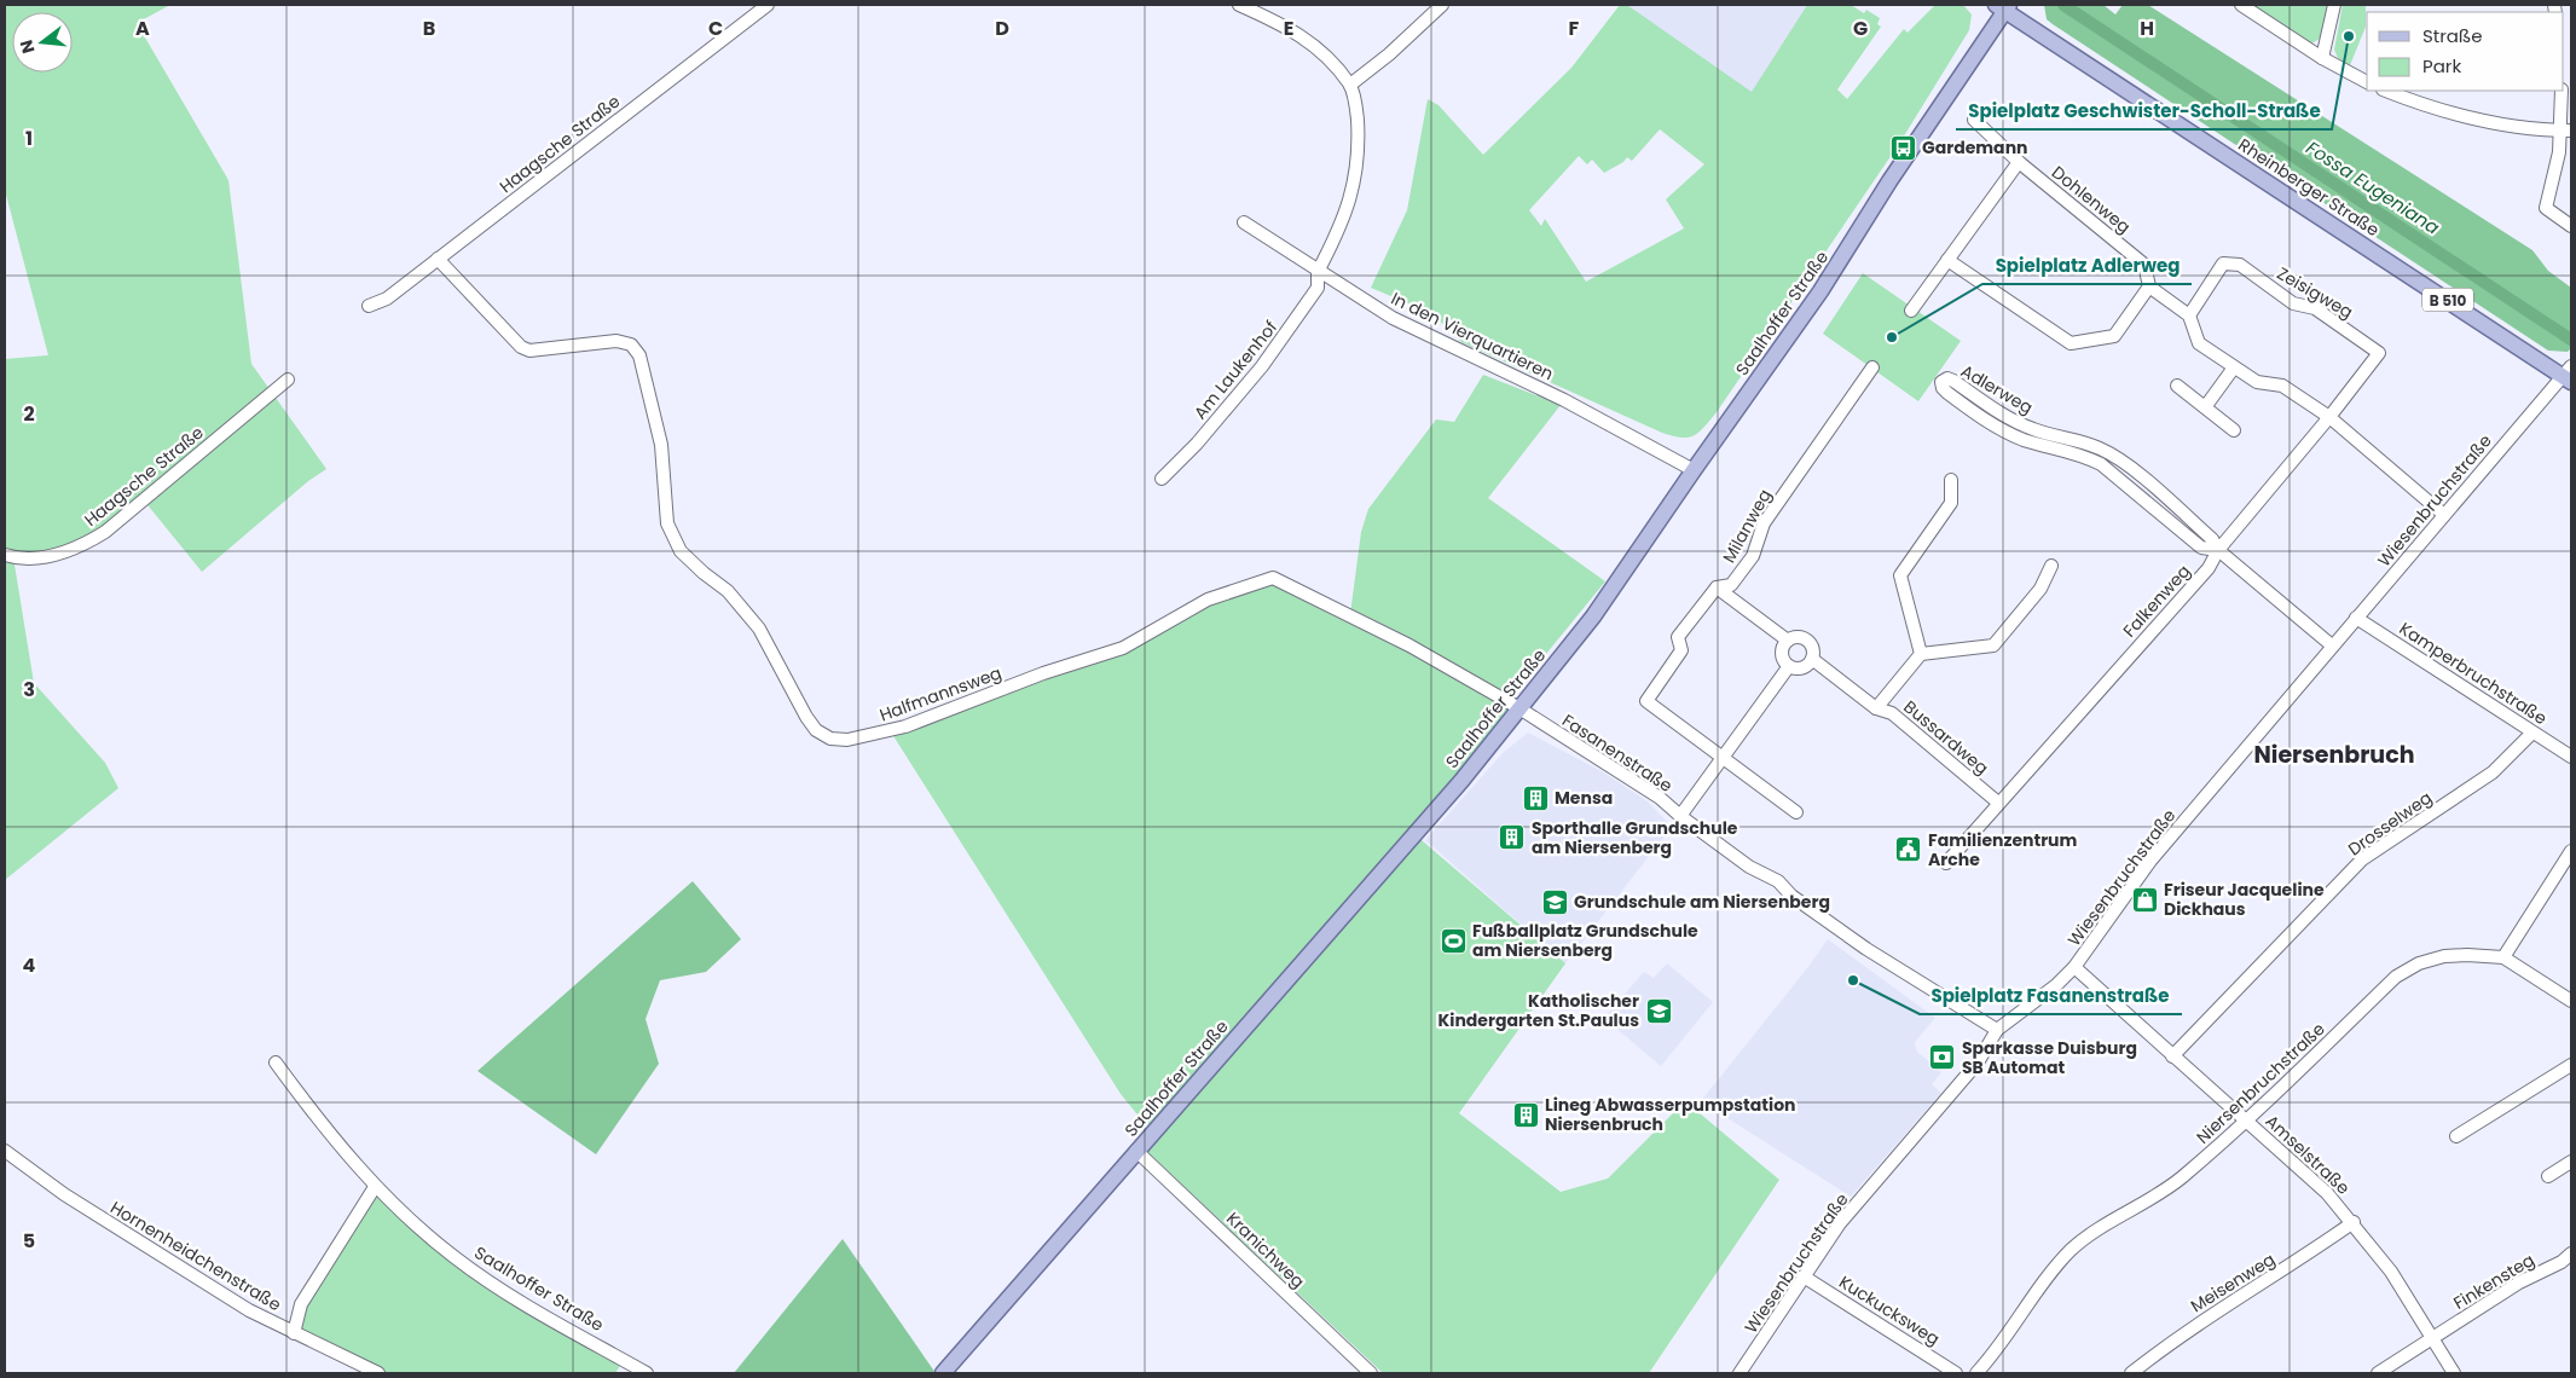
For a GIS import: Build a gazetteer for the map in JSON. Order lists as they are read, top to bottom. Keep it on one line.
{"streets":{"main road":["Rheinberger Straße","B 510","Saalhoffer Straße"],"street":["Haagsche Straße","Dohlenweg","Zeisigweg","In den Vierquartieren","Am Laukenhof","Adlerweg","Wiesenbruchstraße","Milanweg","Falkenweg","Kamperbruchstraße","Halfmannsweg","Bussardweg","Fasanenstraße","Drosselweg","Niersenbruchstraße","Amselstraße","Kranichweg","Hornenheidchenstraße","Finkensteg","Meisenweg","Kuckucksweg"]},"crossings":[["Haagsche Straße","Halfmannsweg"],["Rheinberger Straße","Saalhoffer Straße"],["Rheinberger Straße","Wiesenbruchstraße"],["Zeisigweg","Falkenweg"],["Saalhoffer Straße","In den Vierquartieren"],["Saalhoffer Straße","Halfmannsweg"],["Saalhoffer Straße","Fasanenstraße"],["Saalhoffer Straße","Kranichweg"],["In den Vierquartieren","Am Laukenhof"],["Adlerweg","Wiesenbruchstraße"],["Adlerweg","Falkenweg"],["Wiesenbruchstraße","Kamperbruchstraße"],["Wiesenbruchstraße","Fasanenstraße"],["Wiesenbruchstraße","Amselstraße"],["Wiesenbruchstraße","Kuckucksweg"],["Falkenweg","Bussardweg"],["Kamperbruchstraße","Drosselweg"],["Halfmannsweg","Fasanenstraße"],["Drosselweg","Amselstraße"],["Niersenbruchstraße","Amselstraße"],["Amselstraße","Finkensteg"],["Amselstraße","Meisenweg"]],"districts":["Niersenbruch"],"water":["Fossa Eugeniana"],"places":{"other":["Spielplatz Geschwister-Scholl-Straße","Spielplatz Adlerweg","Spielplatz Fasanenstraße"],"bus stop":["Gardemann"],"building":["Mensa","Sporthalle Grundschule am Niersenberg","Lineg Abwasserpumpstation Niersenbruch"],"public building":["Familienzentrum Arche"],"shop":["Friseur Jacqueline Dickhaus"],"school or university":["Grundschule am Niersenberg","Katholischer Kindergarten St.Paulus"],"sports":["Fußballplatz Grundschule am Niersenberg"],"bank":["Sparkasse Duisburg SB Automat"]},"legend":["Straße","Park"],"north":"left","grid":{"columns":["A","B","C","D","E","F","G","H"],"rows":["1","2","3","4","5"]}}
